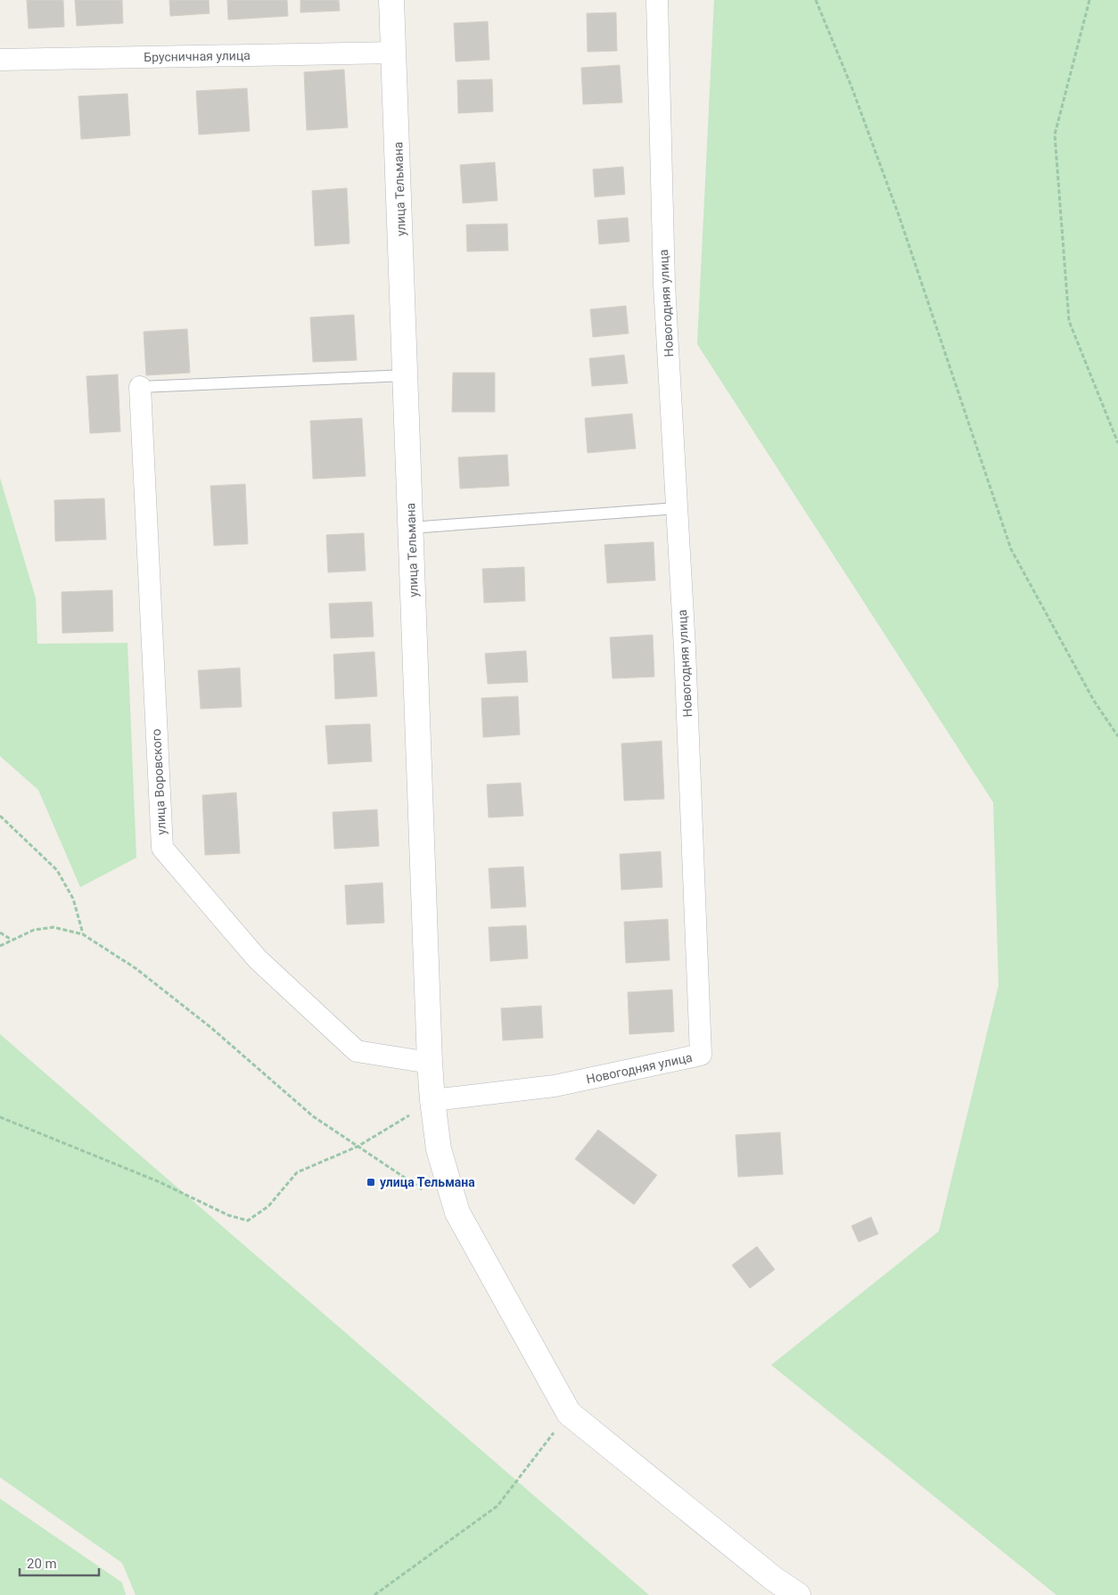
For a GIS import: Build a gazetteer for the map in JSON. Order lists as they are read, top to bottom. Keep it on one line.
{"streets":{"street":["Брусничная улица","улица Тельмана","Новогодняя улица","улица Воровского"]},"crossings":[["Брусничная улица","улица Тельмана"],["улица Тельмана","Новогодняя улица"],["улица Тельмана","улица Воровского"]],"places":{"transit":["улица Тельмана"]},"scale_bar":"20 m"}
